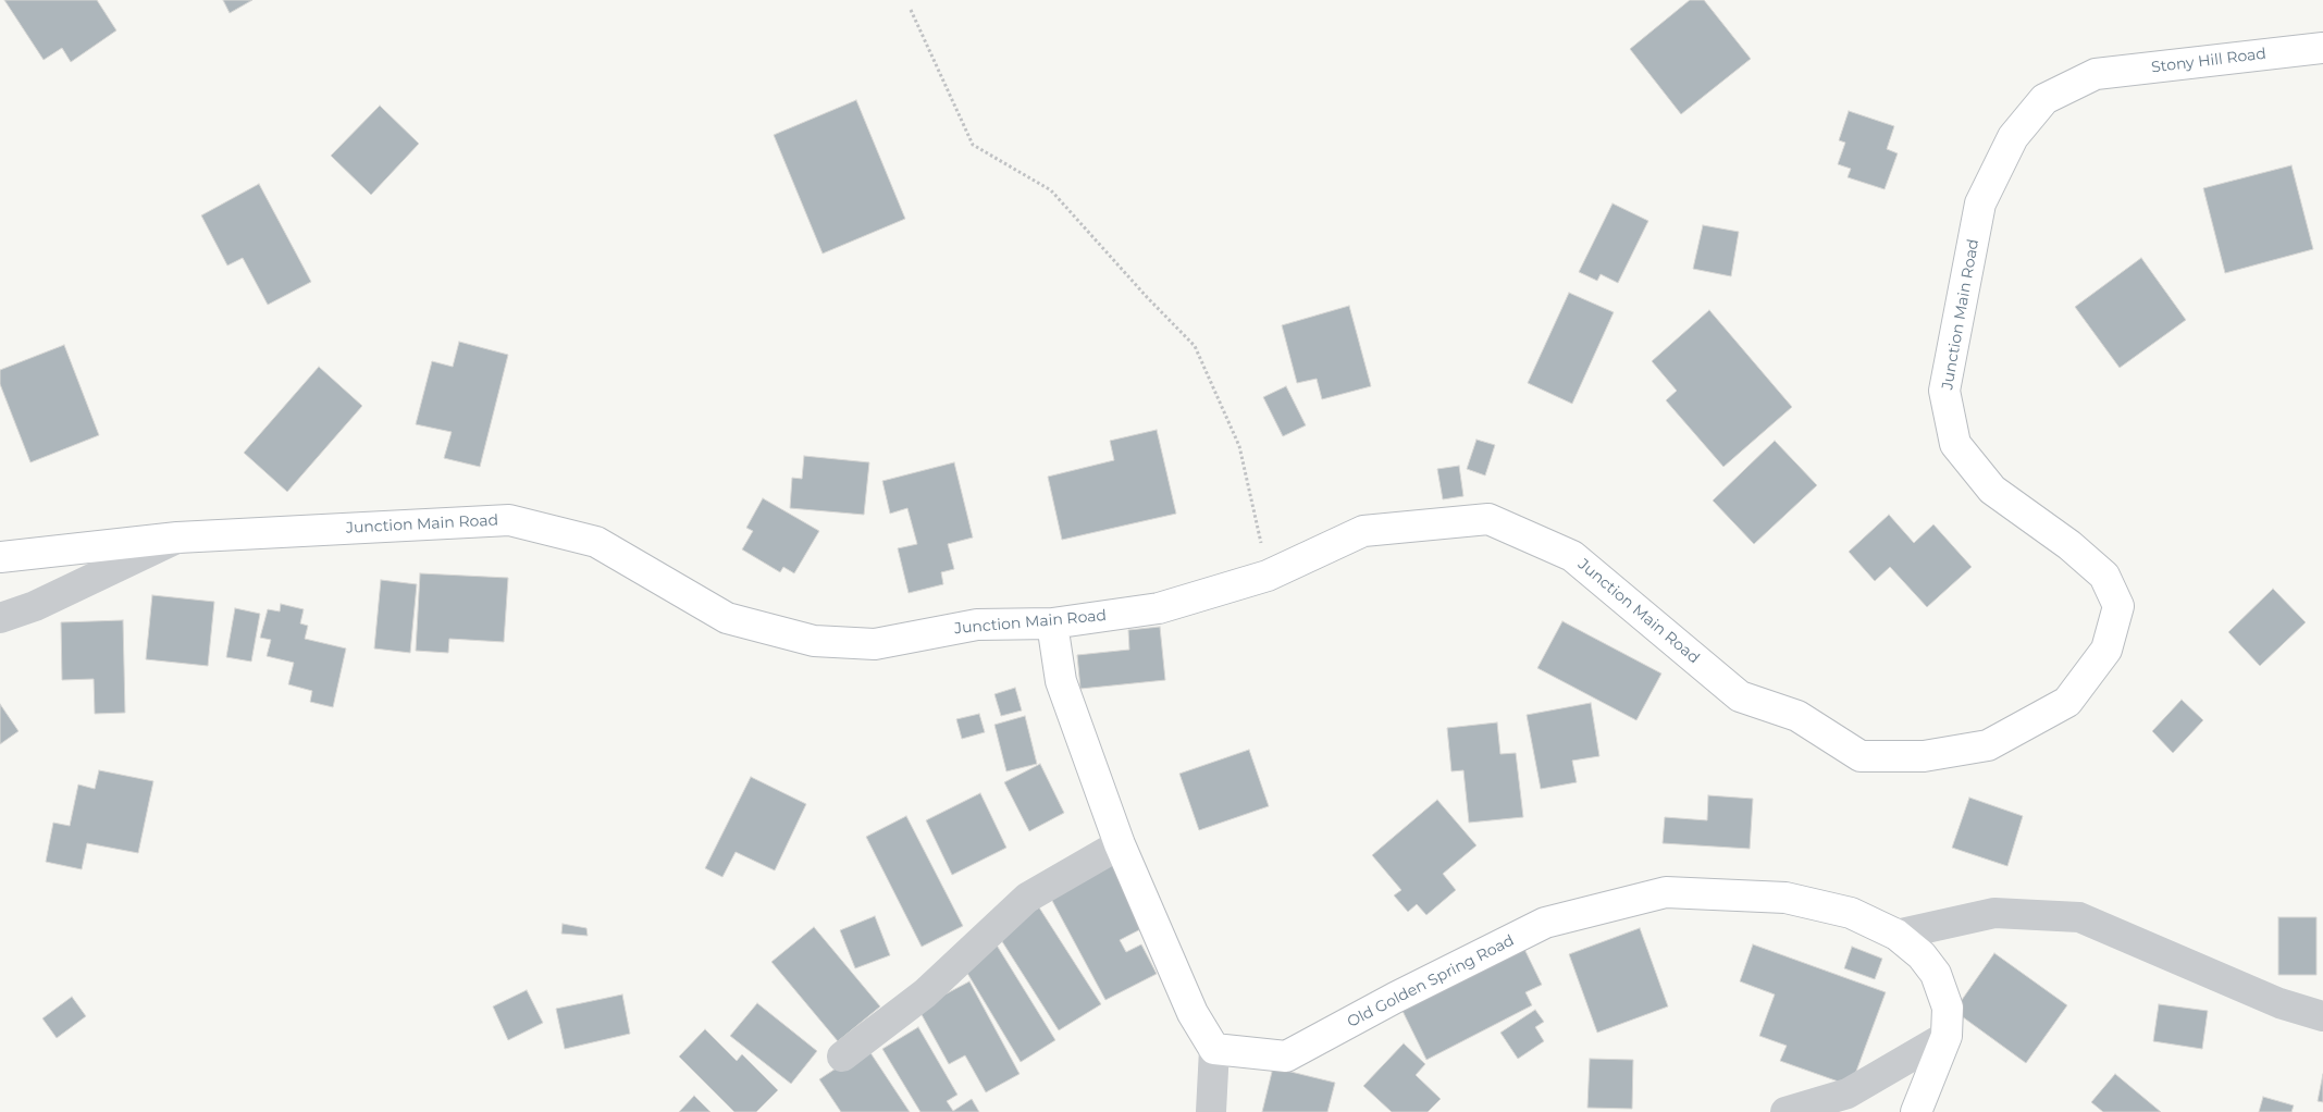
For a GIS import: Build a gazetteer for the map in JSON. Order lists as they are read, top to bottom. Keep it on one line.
{"streets":{"main road":["Stony Hill Road","Junction Main Road","Old Golden Spring Road"]},"crossings":[["Stony Hill Road","Junction Main Road"]]}
